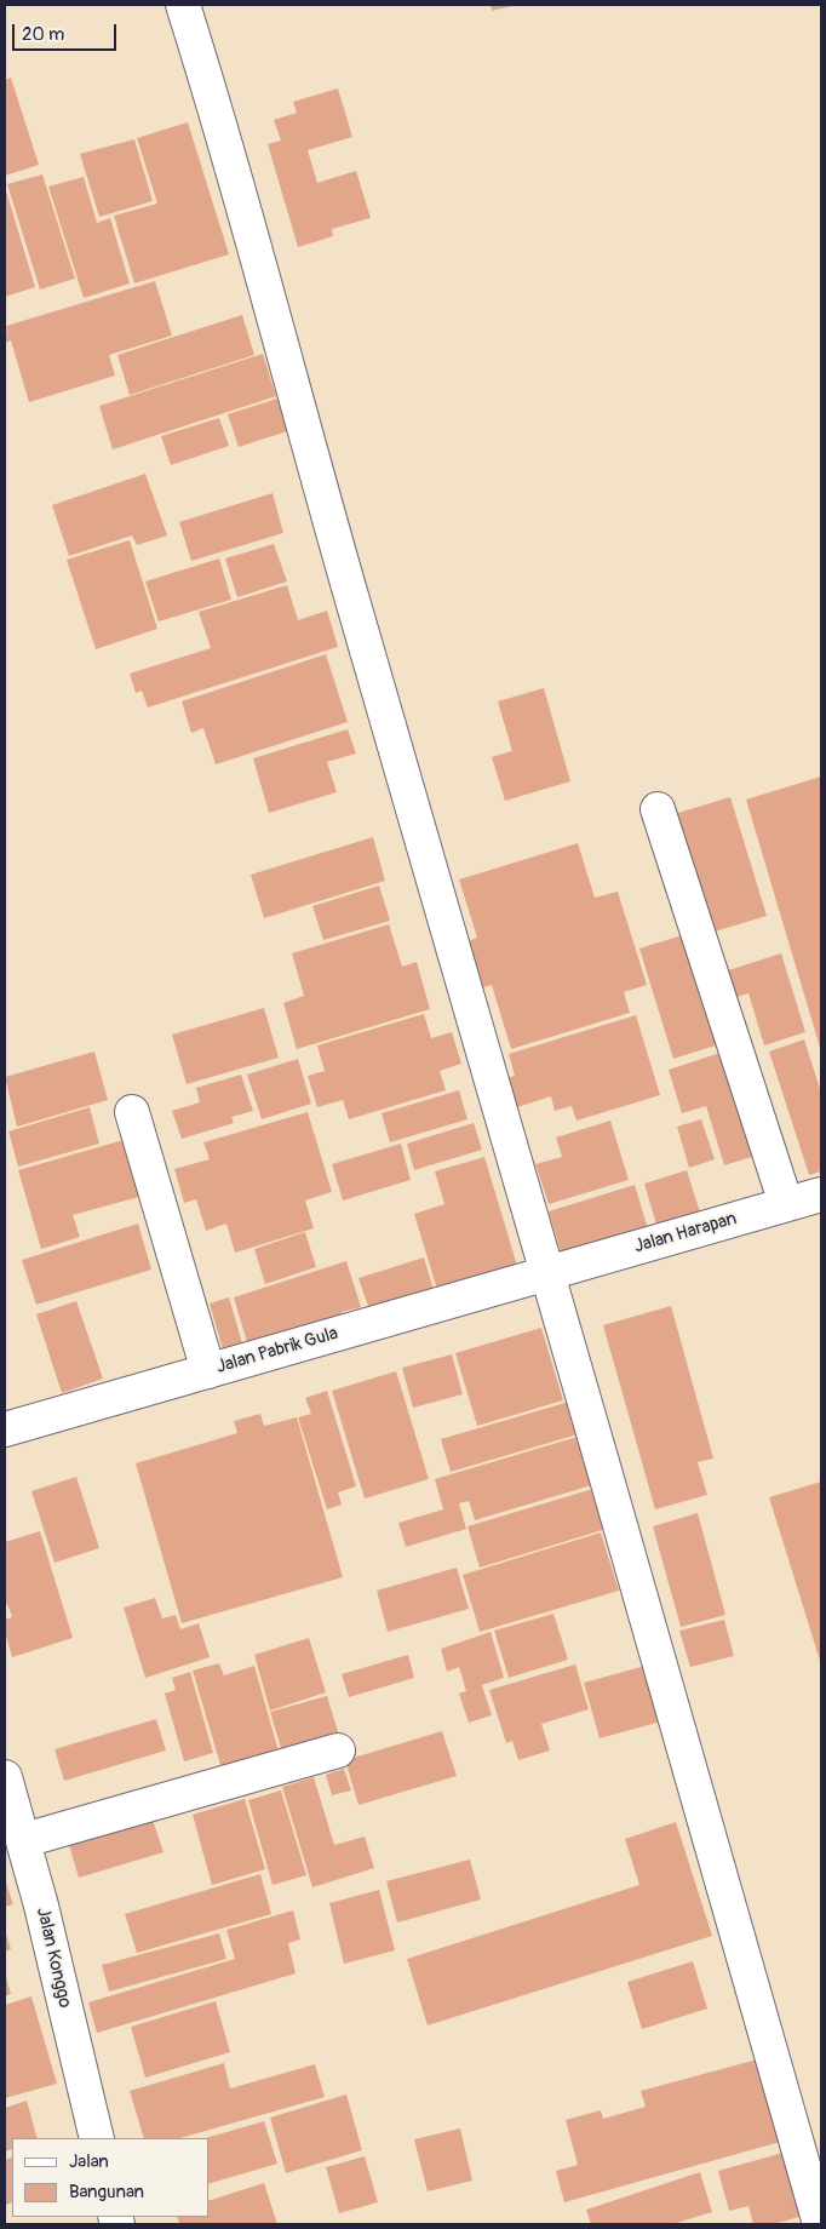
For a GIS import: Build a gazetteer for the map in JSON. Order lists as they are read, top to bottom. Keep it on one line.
{"streets":{"street":["Jalan Harapan","Jalan Pabrik Gula","Jalan Konggo"]},"crossings":[["Jalan Harapan","Jalan Pabrik Gula"]],"legend":["Jalan","Bangunan"],"scale_bar":"20 m"}
